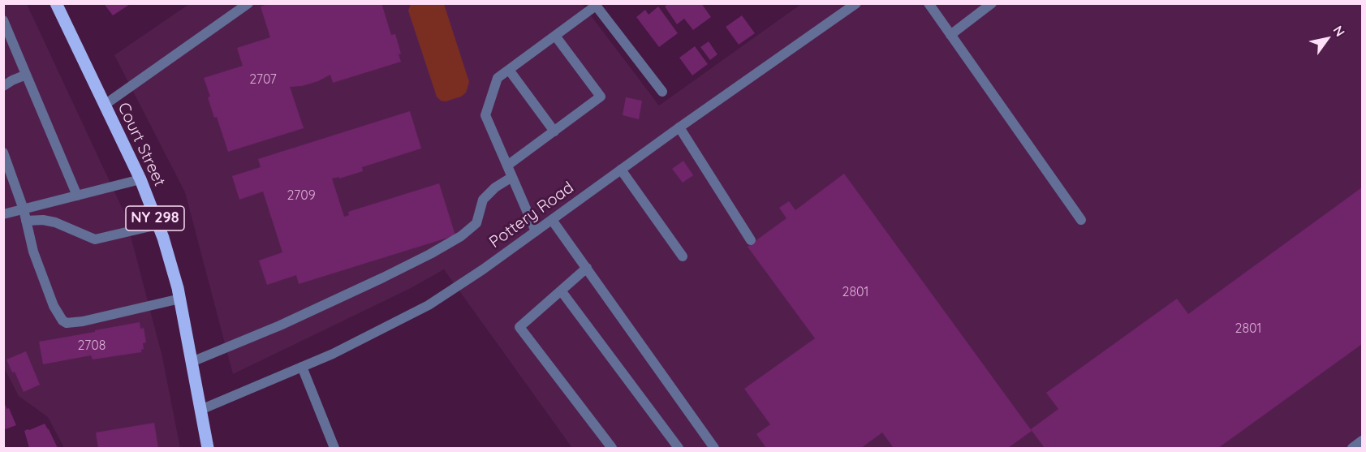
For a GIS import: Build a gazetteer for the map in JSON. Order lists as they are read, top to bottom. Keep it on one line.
{"streets":{"main road":["Court Street","NY 298"],"street":["Pottery Road"]},"crossings":[["Court Street","Pottery Road"]],"house_numbers":["2707","2709","2801","2801","2708"],"north":"top right"}
